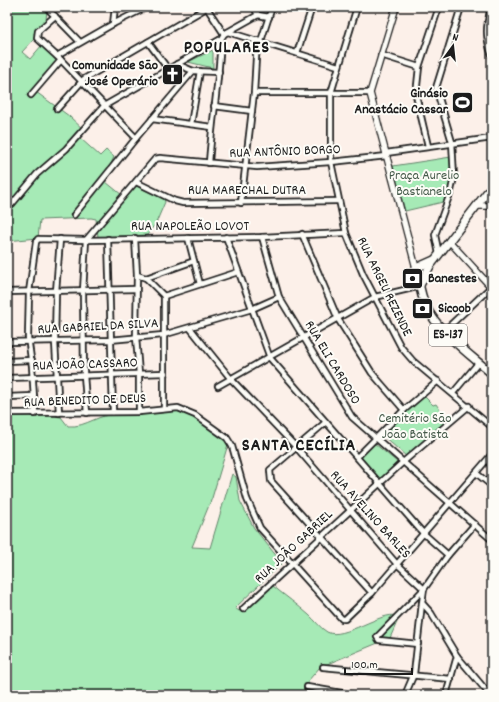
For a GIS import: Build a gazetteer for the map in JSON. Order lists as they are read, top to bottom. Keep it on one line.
{"streets":{"main road":["ES-137"],"street":["RUA ANTÔNIO BORGO","RUA MARECHAL DUTRA","RUA NAPOLEÃO LOVOT","RUA ARGEU REZENDE","RUA GABRIEL DA SILVA","RUA ELI CARDOSO","RUA JOÃO CASSARO","RUA BENEDITO DE DEUS","RUA AVELINO BARLES","RUA JOÃO GABRIEL"]},"crossings":[["RUA ANTÔNIO BORGO","RUA MARECHAL DUTRA"],["RUA ANTÔNIO BORGO","RUA ARGEU REZENDE"],["RUA MARECHAL DUTRA","RUA ARGEU REZENDE"],["RUA NAPOLEÃO LOVOT","RUA ARGEU REZENDE"],["RUA NAPOLEÃO LOVOT","RUA ELI CARDOSO"],["RUA ARGEU REZENDE","RUA JOÃO GABRIEL"],["RUA GABRIEL DA SILVA","RUA ELI CARDOSO"],["RUA GABRIEL DA SILVA","RUA AVELINO BARLES"],["RUA ELI CARDOSO","RUA JOÃO GABRIEL"],["RUA BENEDITO DE DEUS","RUA JOÃO GABRIEL"],["RUA AVELINO BARLES","RUA JOÃO GABRIEL"]],"districts":["POPULARES","SANTA CECÍLIA"],"parks":["Praça Aurelio Bastianelo","Cemitério São João Batista"],"places":{"church":["Comunidade São José Operário"],"sports":["Ginásio Anastácio Cassar"],"bank":["Banestes","Sicoob"]},"scale_bar":"100 m","north":"top"}
